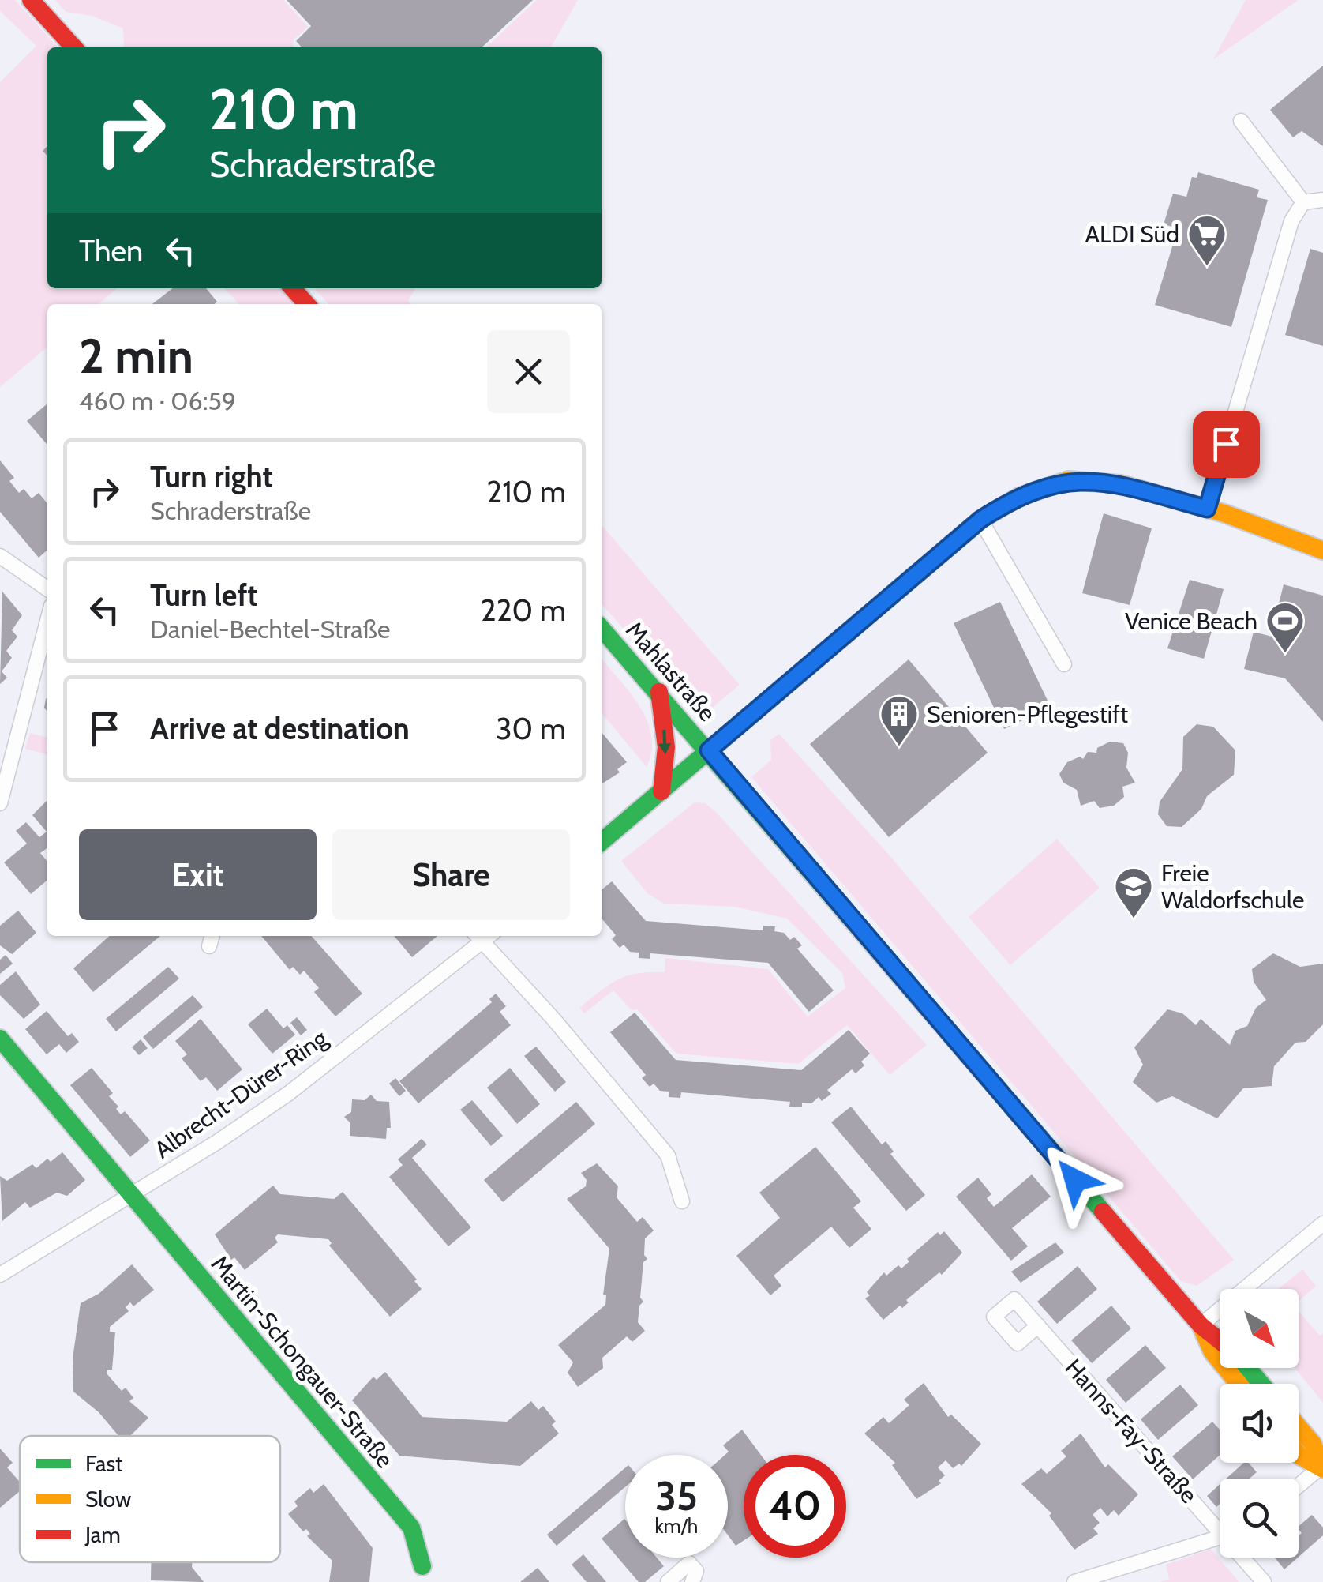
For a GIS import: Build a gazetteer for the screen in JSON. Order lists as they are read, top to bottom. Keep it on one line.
{"streets":{"street":["Mahlastraße","Albrecht-Dürer-Ring","Martin-Schongauer-Straße","Hanns-Fay-Straße"]},"crossings":[["Albrecht-Dürer-Ring","Martin-Schongauer-Straße"]],"places":{"supermarket":["ALDI Süd"],"sports":["Venice Beach"],"building":["Senioren-Pflegestift"],"school or university":["Freie Waldorfschule"]},"legend":["Fast","Slow","Jam"],"north":"bottom right","page":{"turn":["210 m","Schraderstraße"],"then":"Then","heading":["2 min","460 m · 06:59"],"list":[{"name":"Turn right","note":"Schraderstraße","value":"210 m"},{"name":"Turn left","note":"Daniel-Bechtel-Straße","value":"220 m"},{"name":"Arrive at destination","value":"30 m"}],"buttons":["Exit","Share"],"speed":"35 km/h","limit":"40"}}
